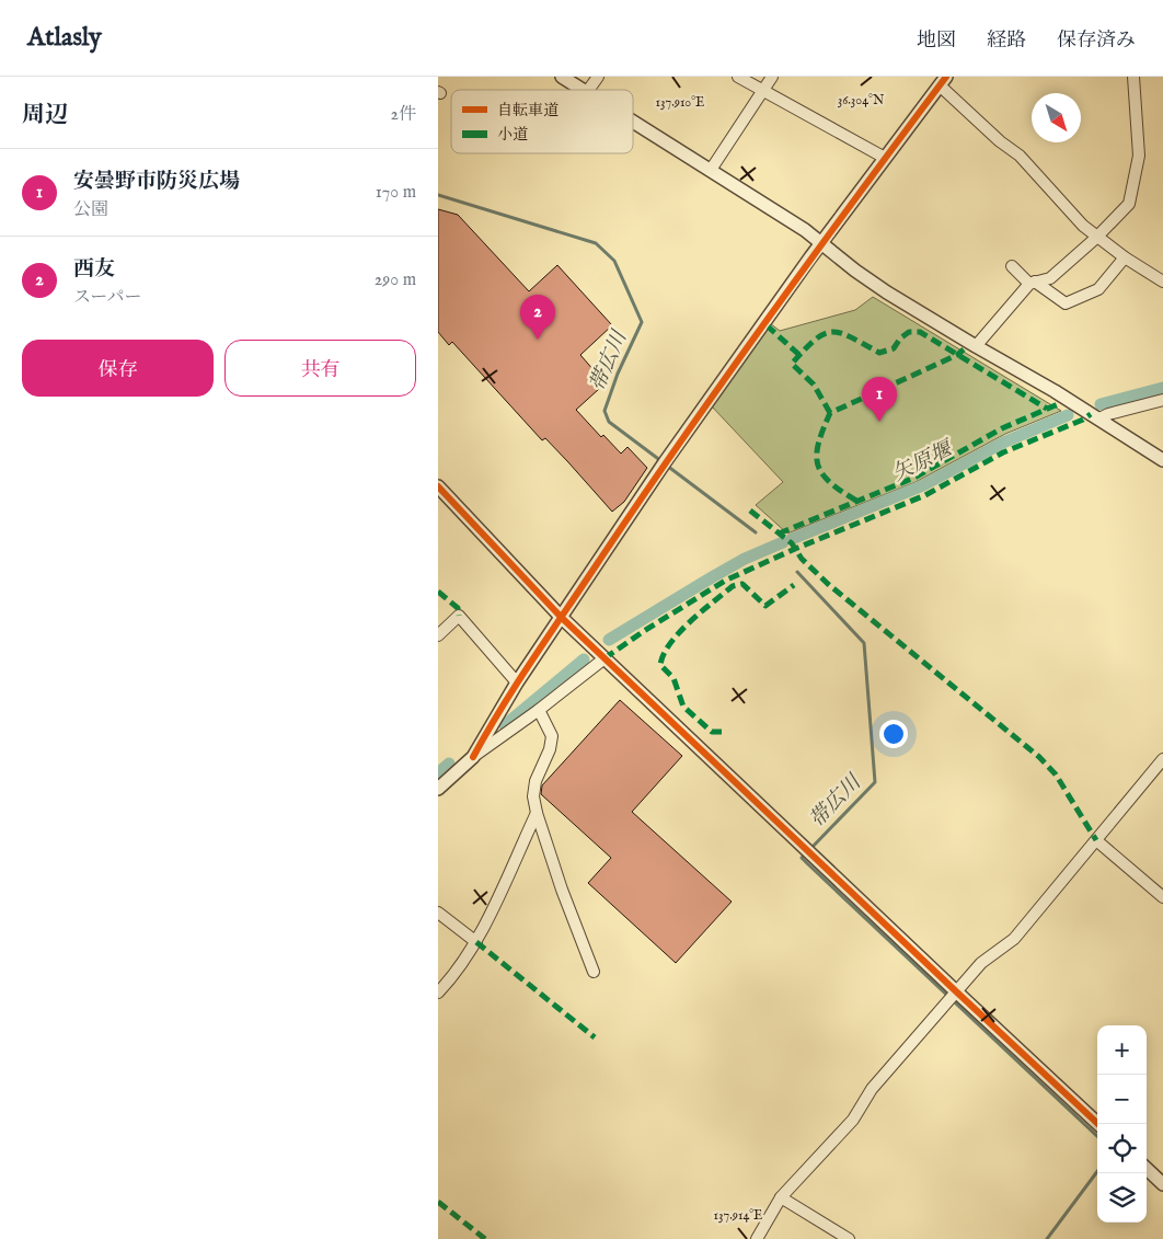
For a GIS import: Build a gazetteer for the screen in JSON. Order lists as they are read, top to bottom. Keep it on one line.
{"water":["帯広川","矢原堰"],"legend":["自転車道","小道"],"north":"bottom right","page":{"header":"Atlasly","nav":["地図","経路","保存済み"],"heading":["周辺","2件"],"list":[{"mark":"1","name":"安曇野市防災広場","note":"公園","value":"170 m"},{"mark":"2","name":"西友","note":"スーパー","value":"290 m"}],"pins":["2","1"],"buttons":["保存","共有"],"map_buttons":["+","−"]},"coordinates":["36.304°N","137.910°E","137.914°E"]}
